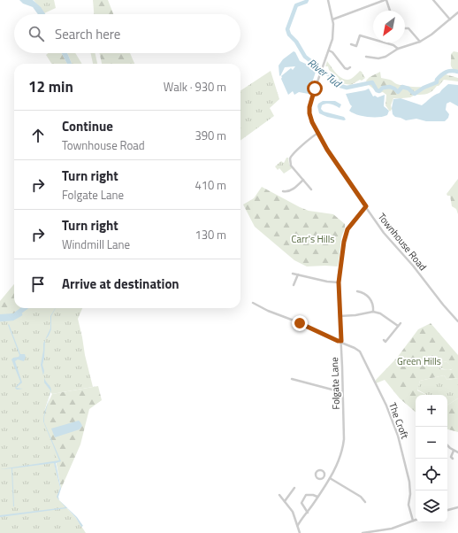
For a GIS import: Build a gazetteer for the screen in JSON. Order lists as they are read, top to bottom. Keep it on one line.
{"streets":{"street":["Townhouse Road","Folgate Lane","The Croft"]},"crossings":[["Townhouse Road","Folgate Lane"],["Folgate Lane","The Croft"]],"water":["River Tud"],"parks":["Carr's Hills","Green Hills"],"north":"bottom left","page":{"search":"Search here","heading":["12 min","Walk · 930 m"],"list":[["Continue","Townhouse Road","390 m"],["Turn right","Folgate Lane","410 m"],["Turn right","Windmill Lane","130 m"],"Arrive at destination"],"map_buttons":["+","−"]}}
